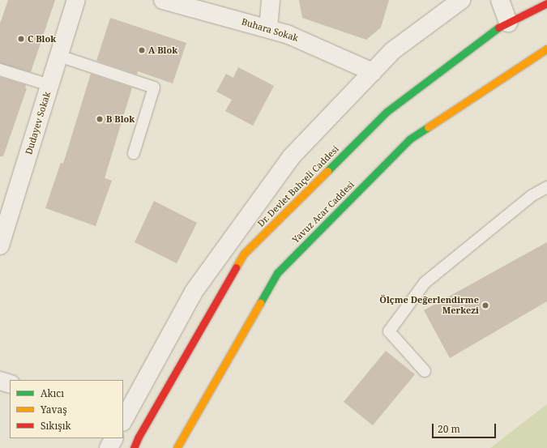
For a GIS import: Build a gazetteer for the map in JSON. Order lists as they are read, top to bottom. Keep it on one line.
{"streets":{"main road":["Dr. Devlet Bahçeli Caddesi","Yavuz Acar Caddesi"],"street":["Buhara Sokak","Dudayev Sokak"]},"places":["C Blok","A Blok","B Blok","Ölçme Değerlendirme Merkezi"],"legend":["Akıcı","Yavaş","Sıkışık"],"scale_bar":"20 m"}
